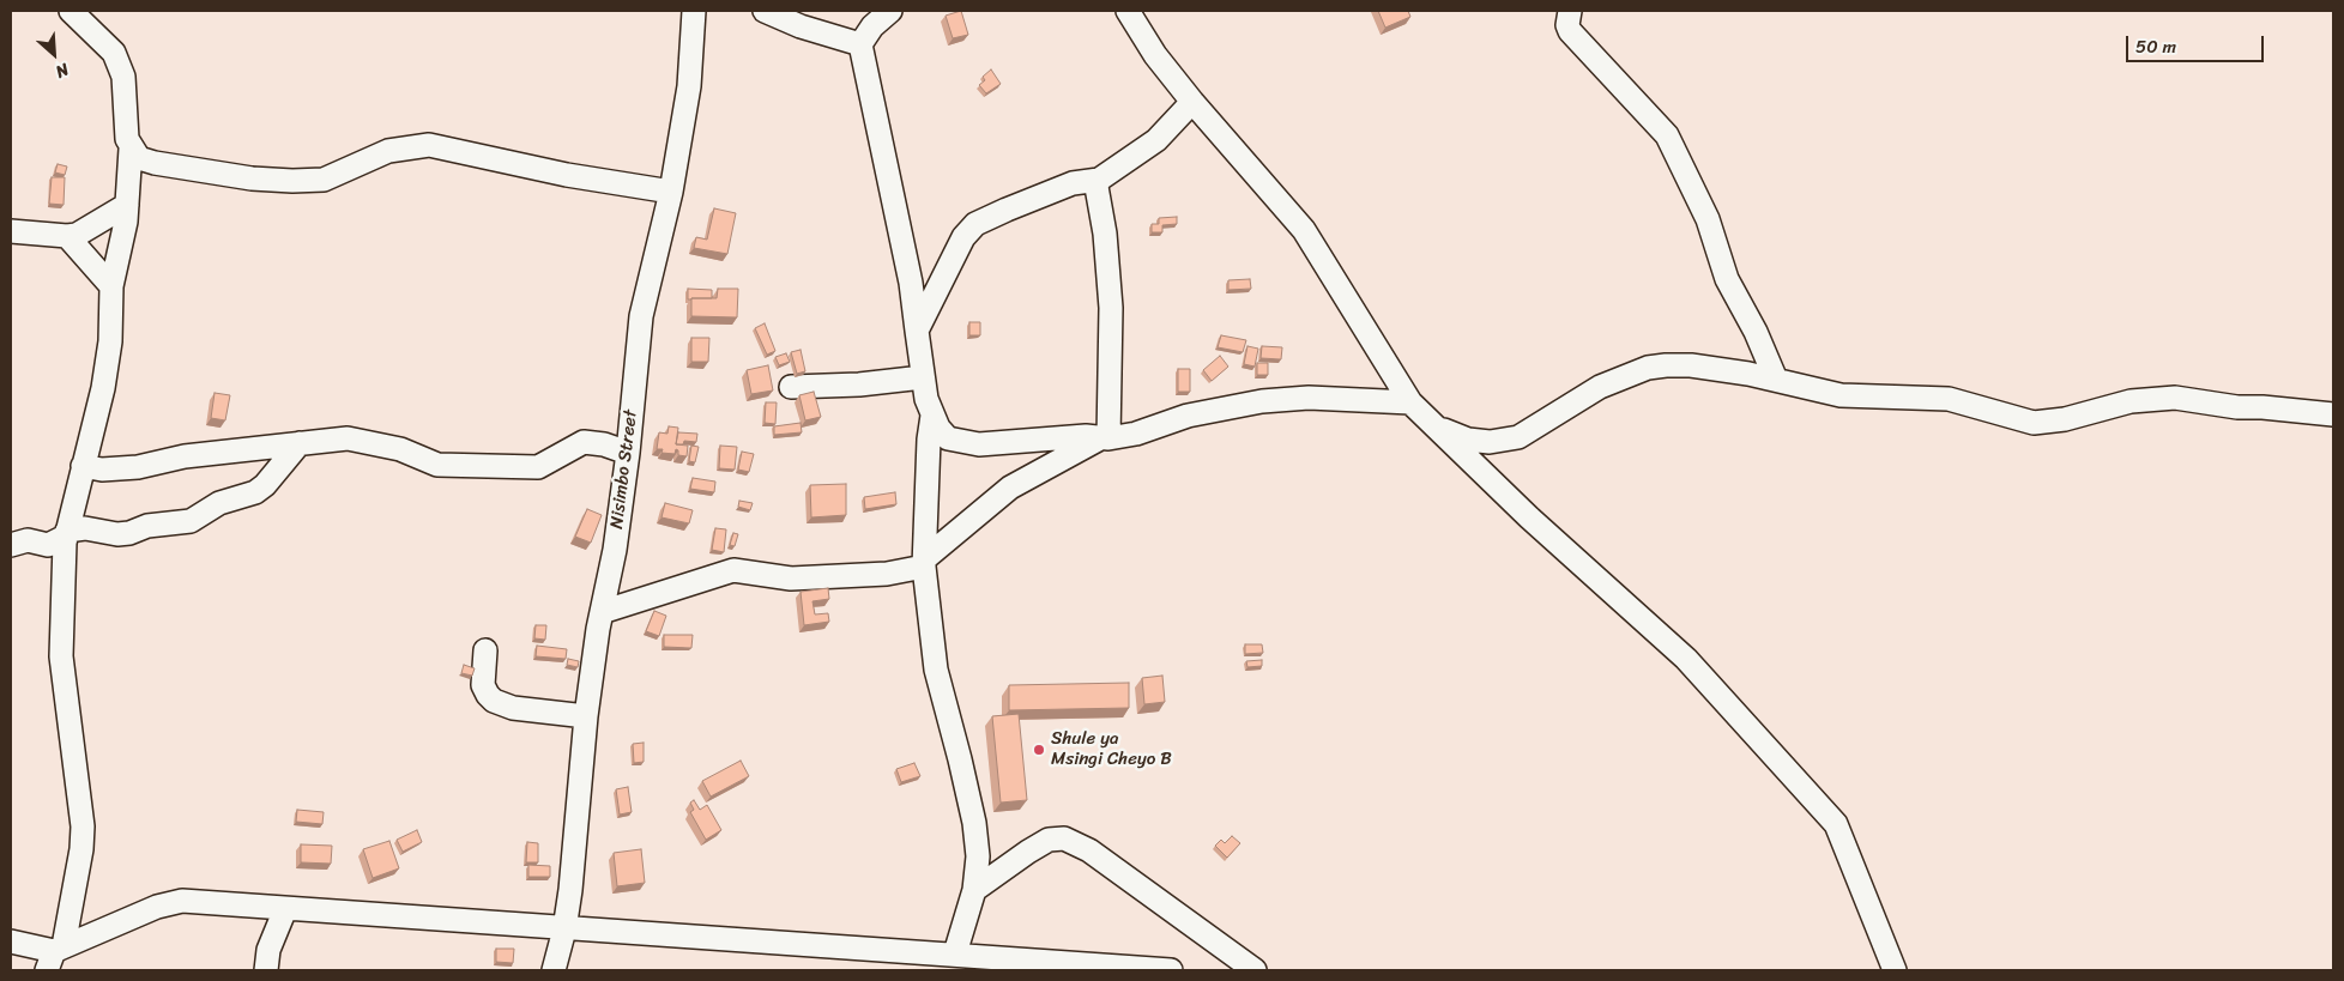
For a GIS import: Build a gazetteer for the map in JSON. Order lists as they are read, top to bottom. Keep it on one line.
{"streets":{"street":["Nisimbo Street"]},"places":["Shule ya Msingi Cheyo B"],"scale_bar":"50 m","north":"bottom right"}
